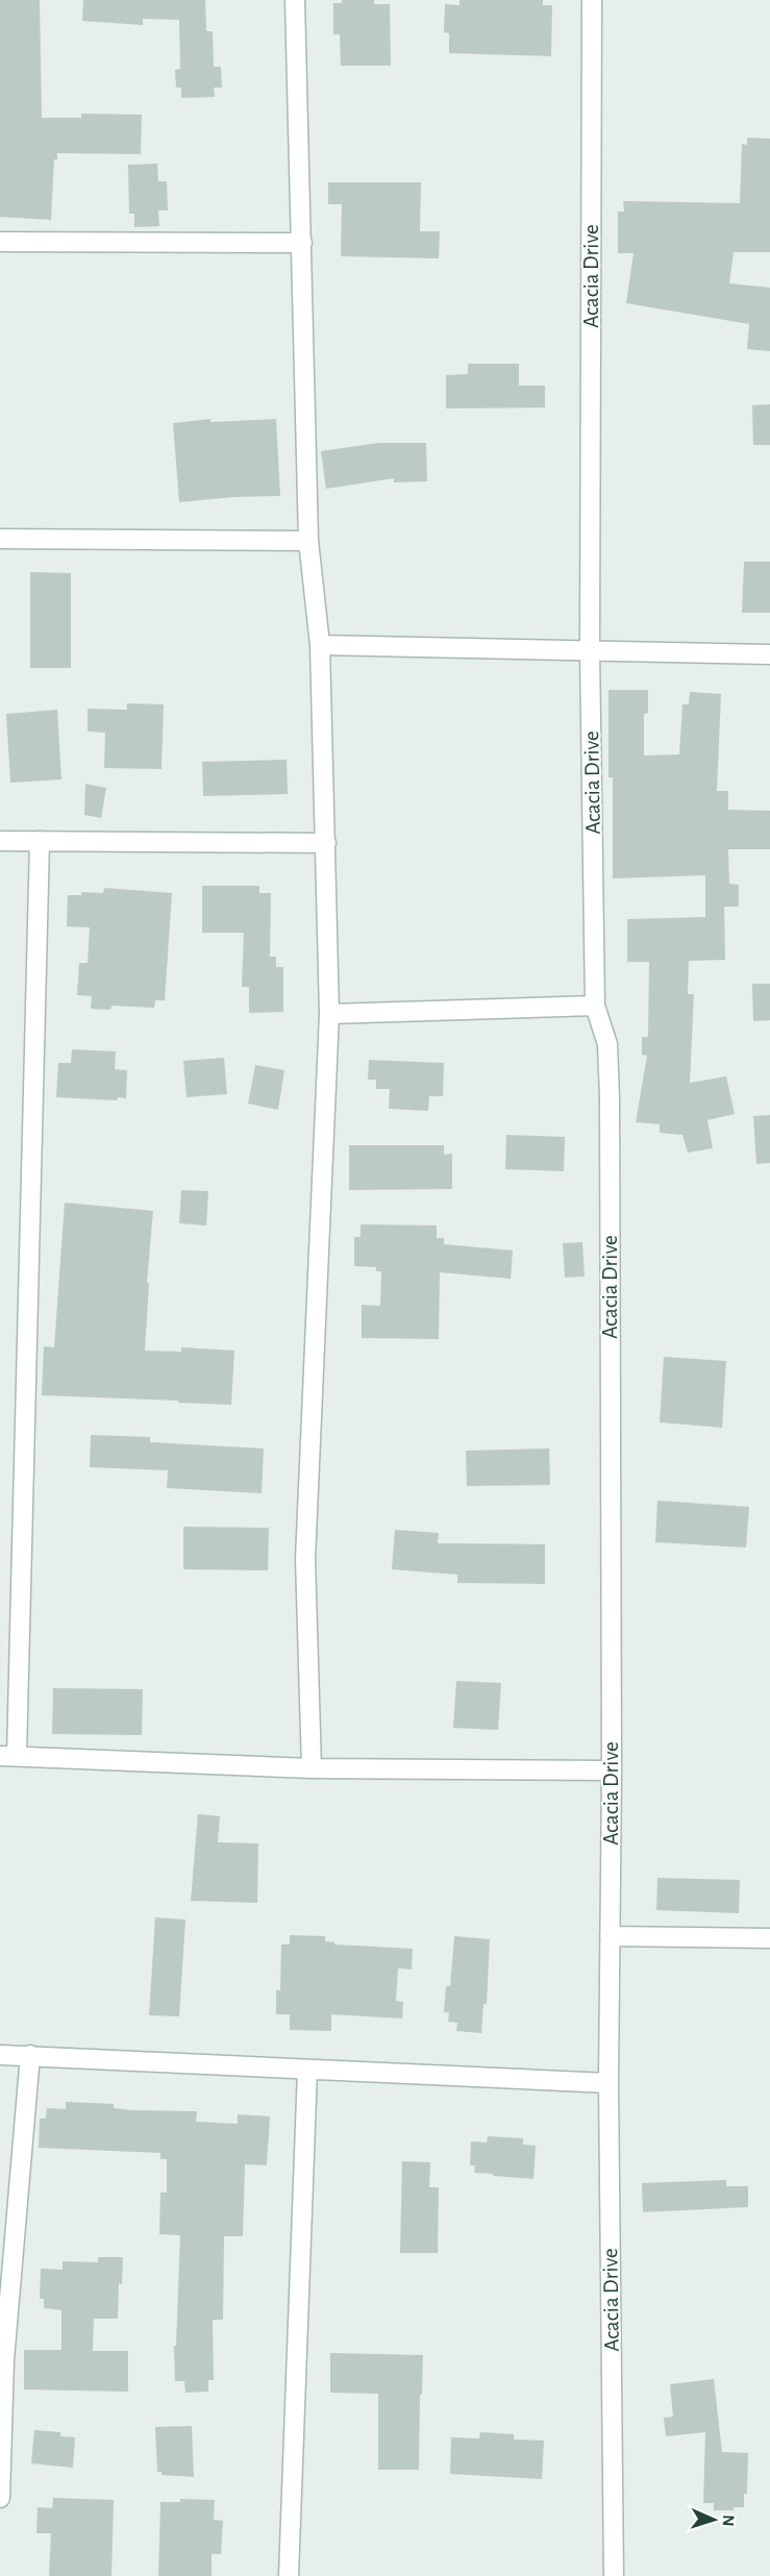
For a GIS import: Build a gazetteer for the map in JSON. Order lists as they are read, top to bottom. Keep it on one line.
{"streets":{"street":["Acacia Drive"]},"north":"right"}
